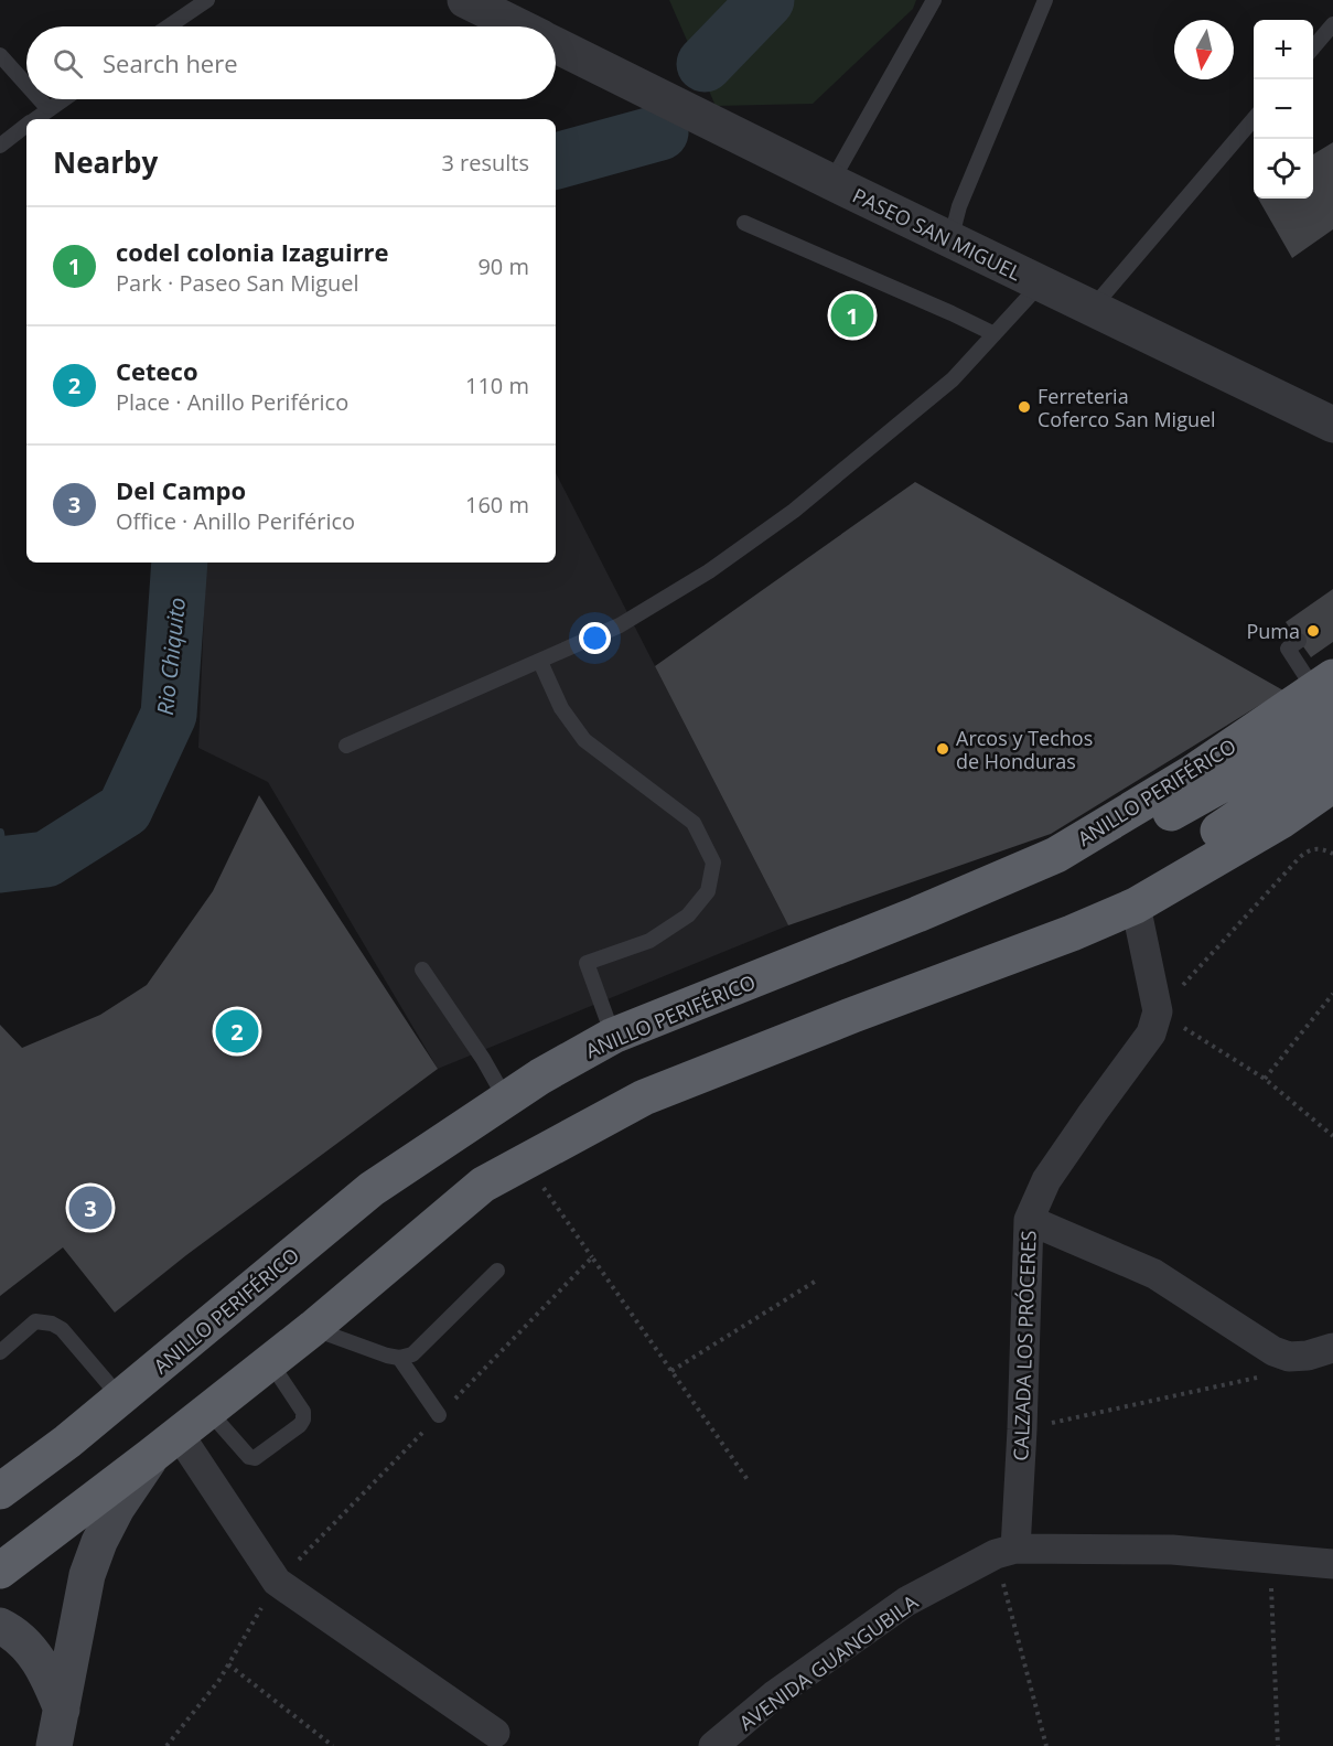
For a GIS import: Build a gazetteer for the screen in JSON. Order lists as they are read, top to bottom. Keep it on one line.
{"streets":{"highway":["ANILLO PERIFÉRICO"],"street":["PASEO SAN MIGUEL","CALZADA LOS PRÓCERES","AVENIDA GUANGUBILA"]},"crossings":[["CALZADA LOS PRÓCERES","AVENIDA GUANGUBILA"]],"water":["Rio Chiquito"],"places":["Ferreteria Coferco San Miguel","Puma","Arcos y Techos de Honduras"],"north":"bottom","page":{"map_buttons":["+","−"],"search":"Search here","heading":["Nearby","3 results"],"list":[{"mark":"1","name":"codel colonia Izaguirre","note":"Park · Paseo San Miguel","value":"90 m"},{"mark":"2","name":"Ceteco","note":"Place · Anillo Periférico","value":"110 m"},{"mark":"3","name":"Del Campo","note":"Office · Anillo Periférico","value":"160 m"}],"pins":["1","2","3"]}}
